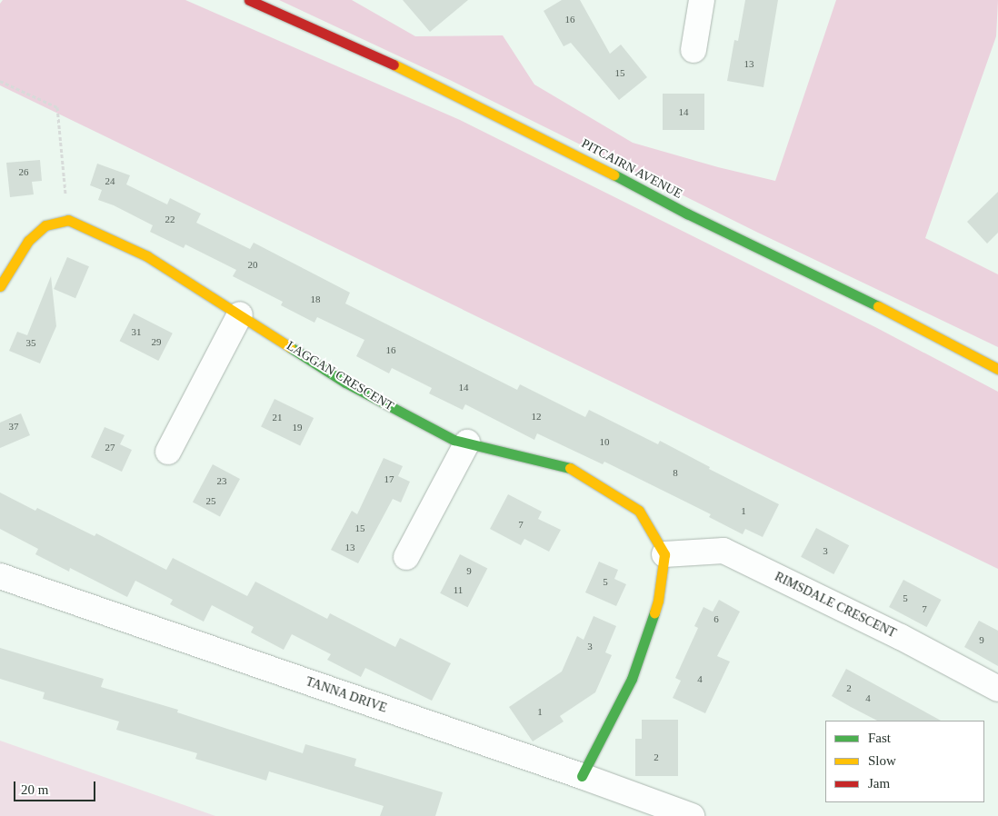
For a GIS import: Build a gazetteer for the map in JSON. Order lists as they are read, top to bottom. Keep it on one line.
{"streets":{"street":["PITCAIRN AVENUE","LAGGAN CRESCENT","RIMSDALE CRESCENT","TANNA DRIVE"]},"crossings":[["LAGGAN CRESCENT","RIMSDALE CRESCENT"]],"house_numbers":["16","13","15","14","26","24","22","20","18","31","29","35","16","14","12","21","37","19","10","27","8","17","23","25","1","7","15","13","3","9","5","11","5","7","6","9","3","4","2","4","1","2"],"legend":["Fast","Slow","Jam"],"scale_bar":"20 m"}
